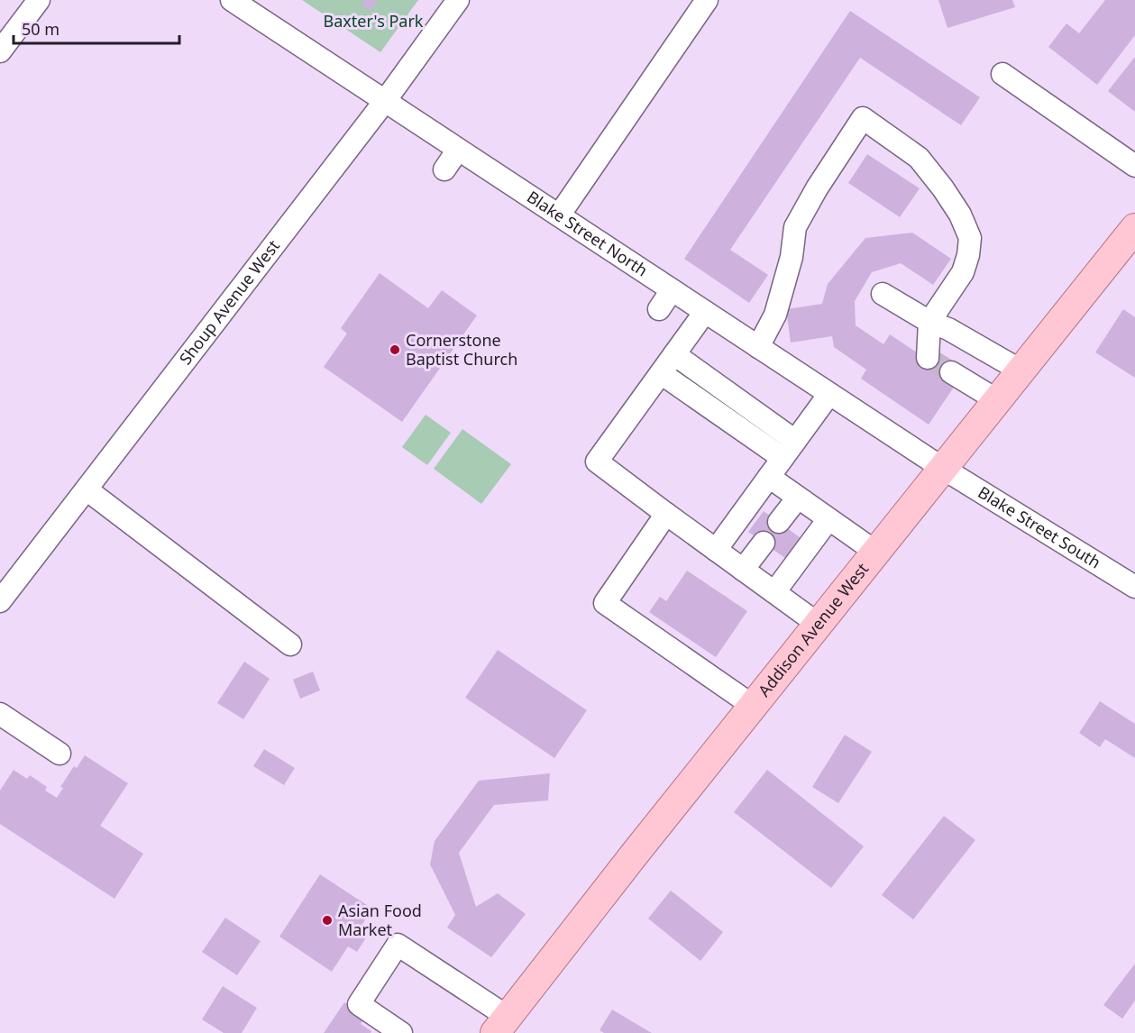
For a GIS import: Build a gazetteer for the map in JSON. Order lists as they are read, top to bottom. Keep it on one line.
{"streets":{"main road":["Addison Avenue West"],"street":["Blake Street North","Shoup Avenue West","Blake Street South"]},"crossings":[["Blake Street North","Shoup Avenue West"],["Blake Street North","Blake Street South"],["Blake Street North","Addison Avenue West"],["Blake Street South","Addison Avenue West"]],"parks":["Baxter's Park"],"places":["Cornerstone Baptist Church","Asian Food Market"],"scale_bar":"50 m"}
